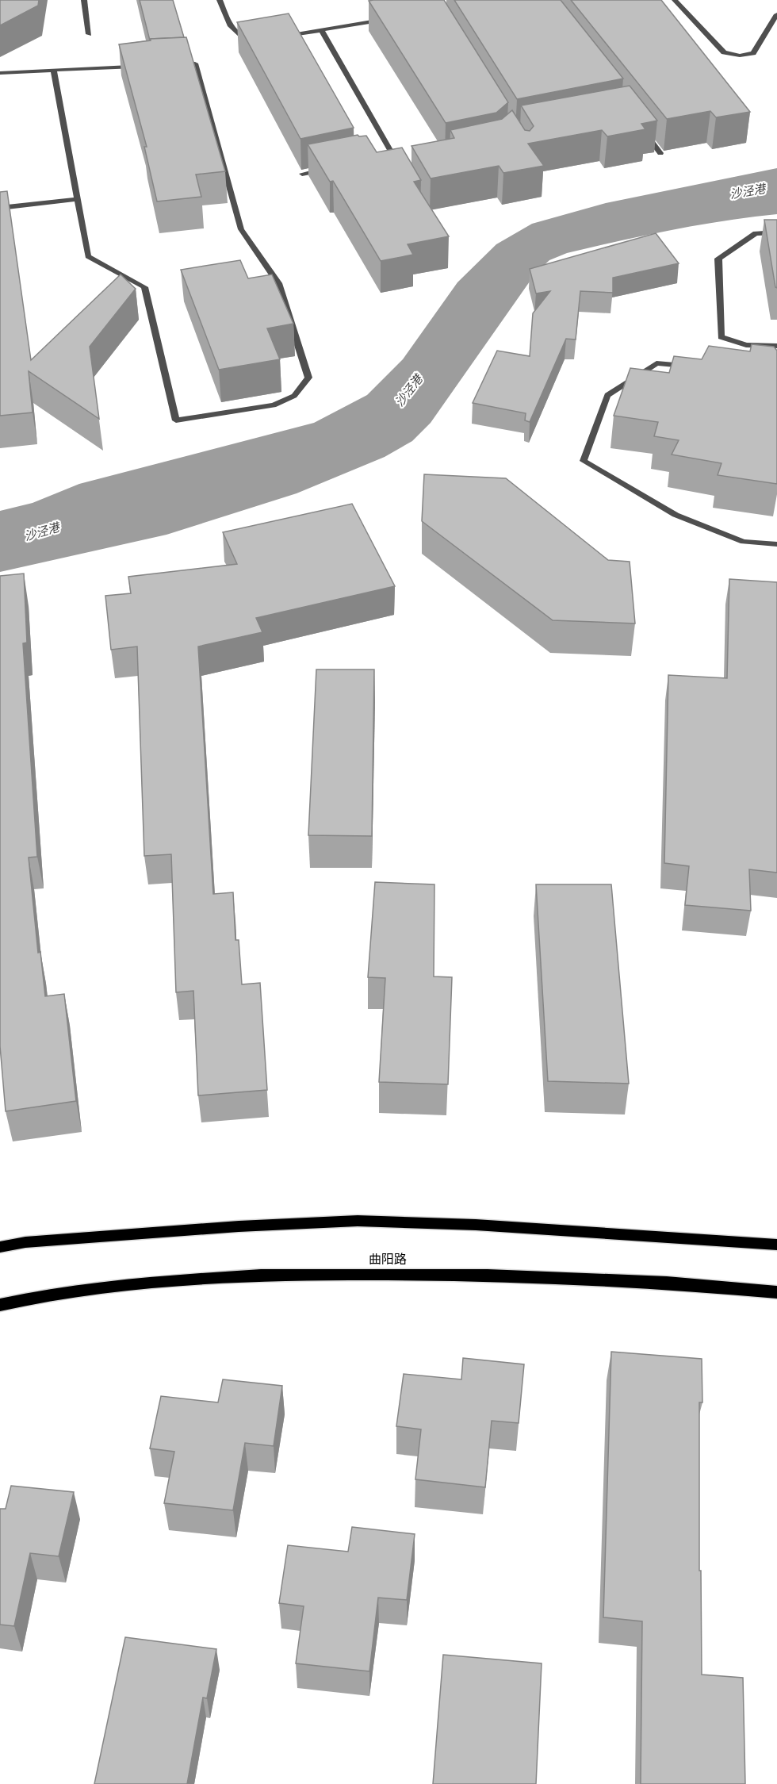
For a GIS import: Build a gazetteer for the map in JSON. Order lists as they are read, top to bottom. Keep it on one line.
{"streets":{"main road":["曲阳路"]},"water":["沙泾港"]}
